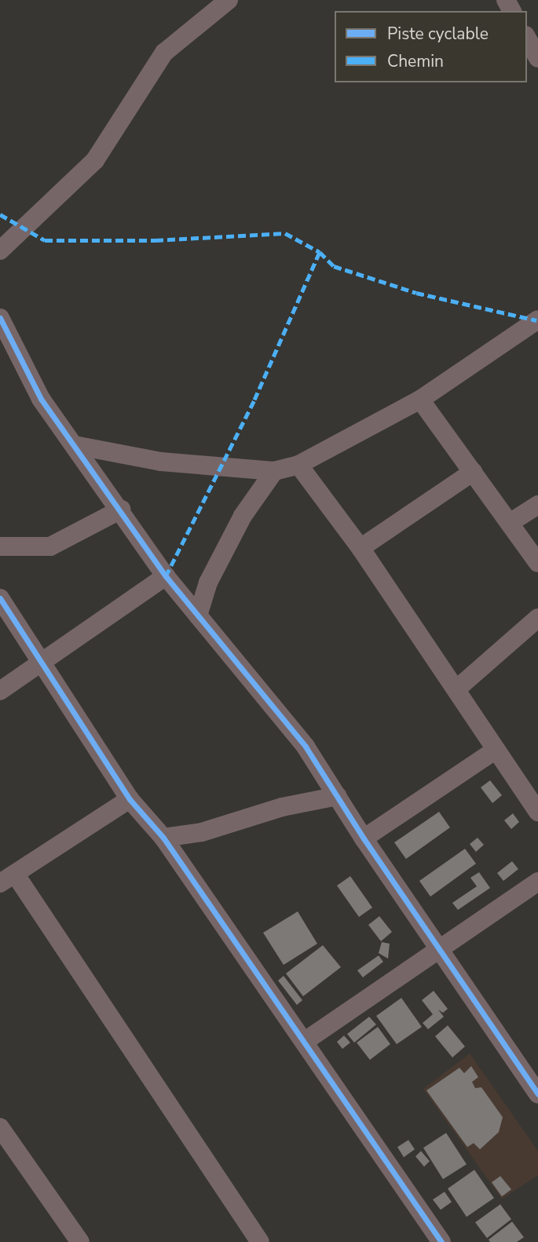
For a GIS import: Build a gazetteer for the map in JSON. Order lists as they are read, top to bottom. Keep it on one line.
{"legend":["Piste cyclable","Chemin"]}
